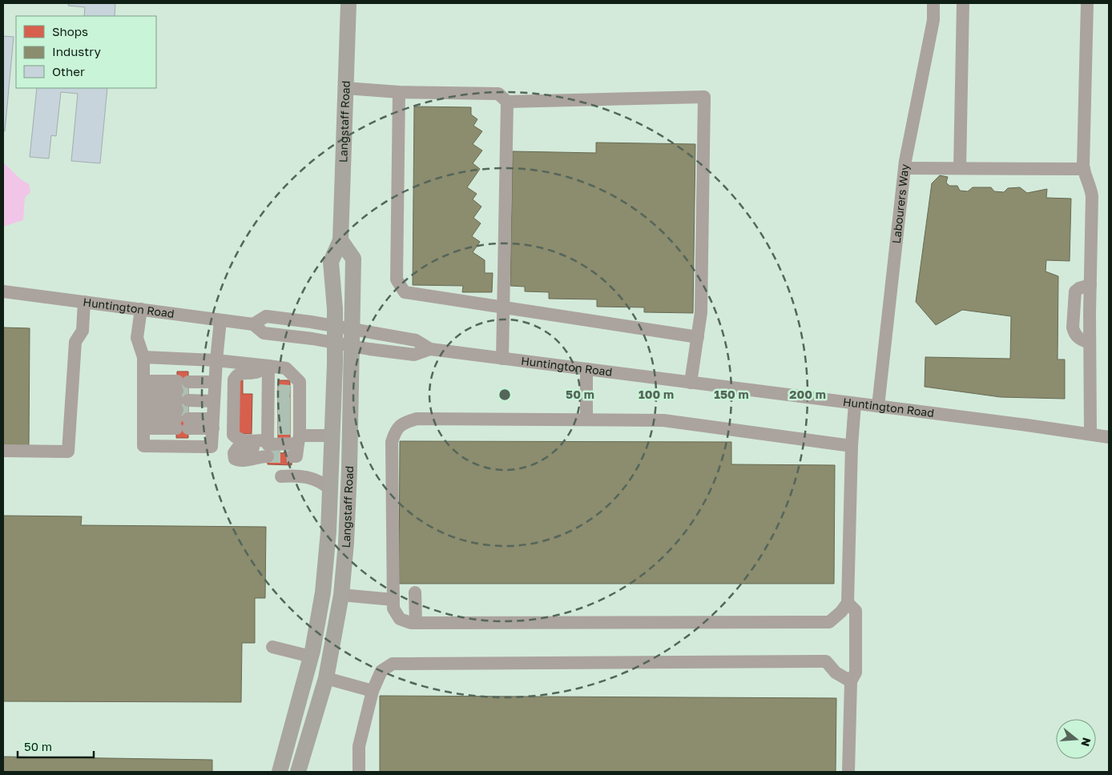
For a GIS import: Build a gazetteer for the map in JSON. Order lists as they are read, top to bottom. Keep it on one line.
{"streets":{"main road":["Langstaff Road"],"street":["Labourers Way","Huntington Road"]},"crossings":[["Langstaff Road","Huntington Road"],["Labourers Way","Huntington Road"]],"legend":["Shops","Industry","Other"],"scale_bar":"50 m","north":"right","rings":["50 m","100 m","150 m","200 m"]}
